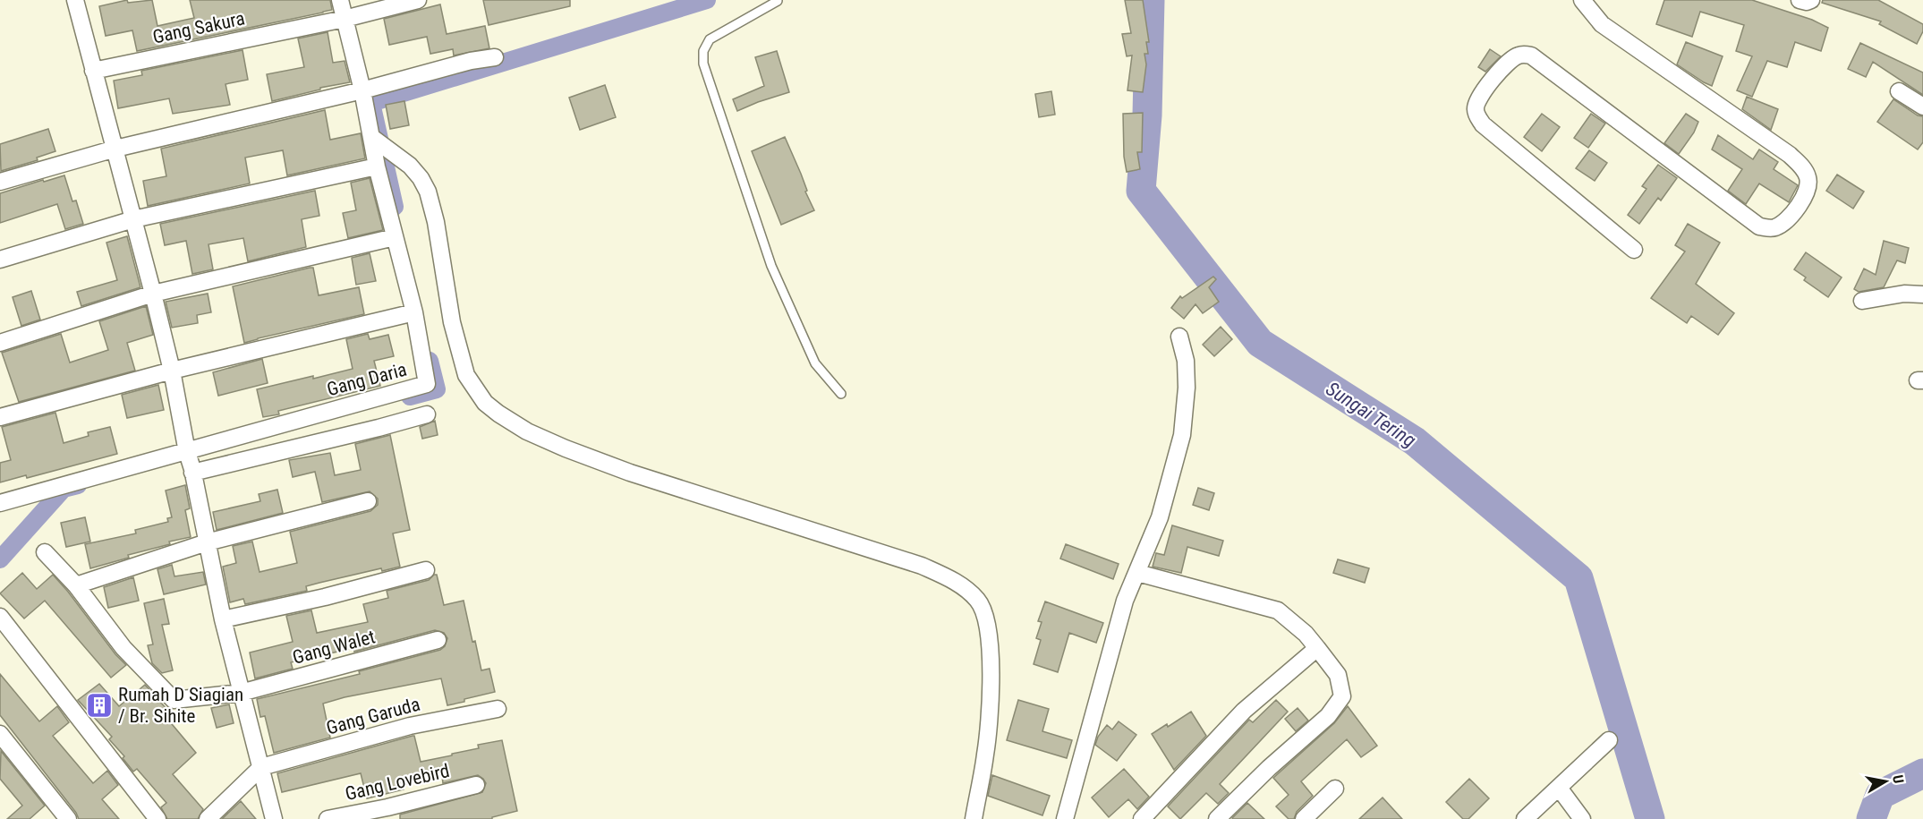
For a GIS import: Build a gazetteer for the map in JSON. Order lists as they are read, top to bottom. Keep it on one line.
{"streets":{"street":["Gang Sakura","Gang Daria","Gang Walet","Gang Garuda","Gang Lovebird"]},"crossings":[["Gang Sakura","Gang Daria"]],"water":["Sungai Tering"],"places":{"building":["Rumah D Siagian / Br. Sihite"]},"north":"right"}
